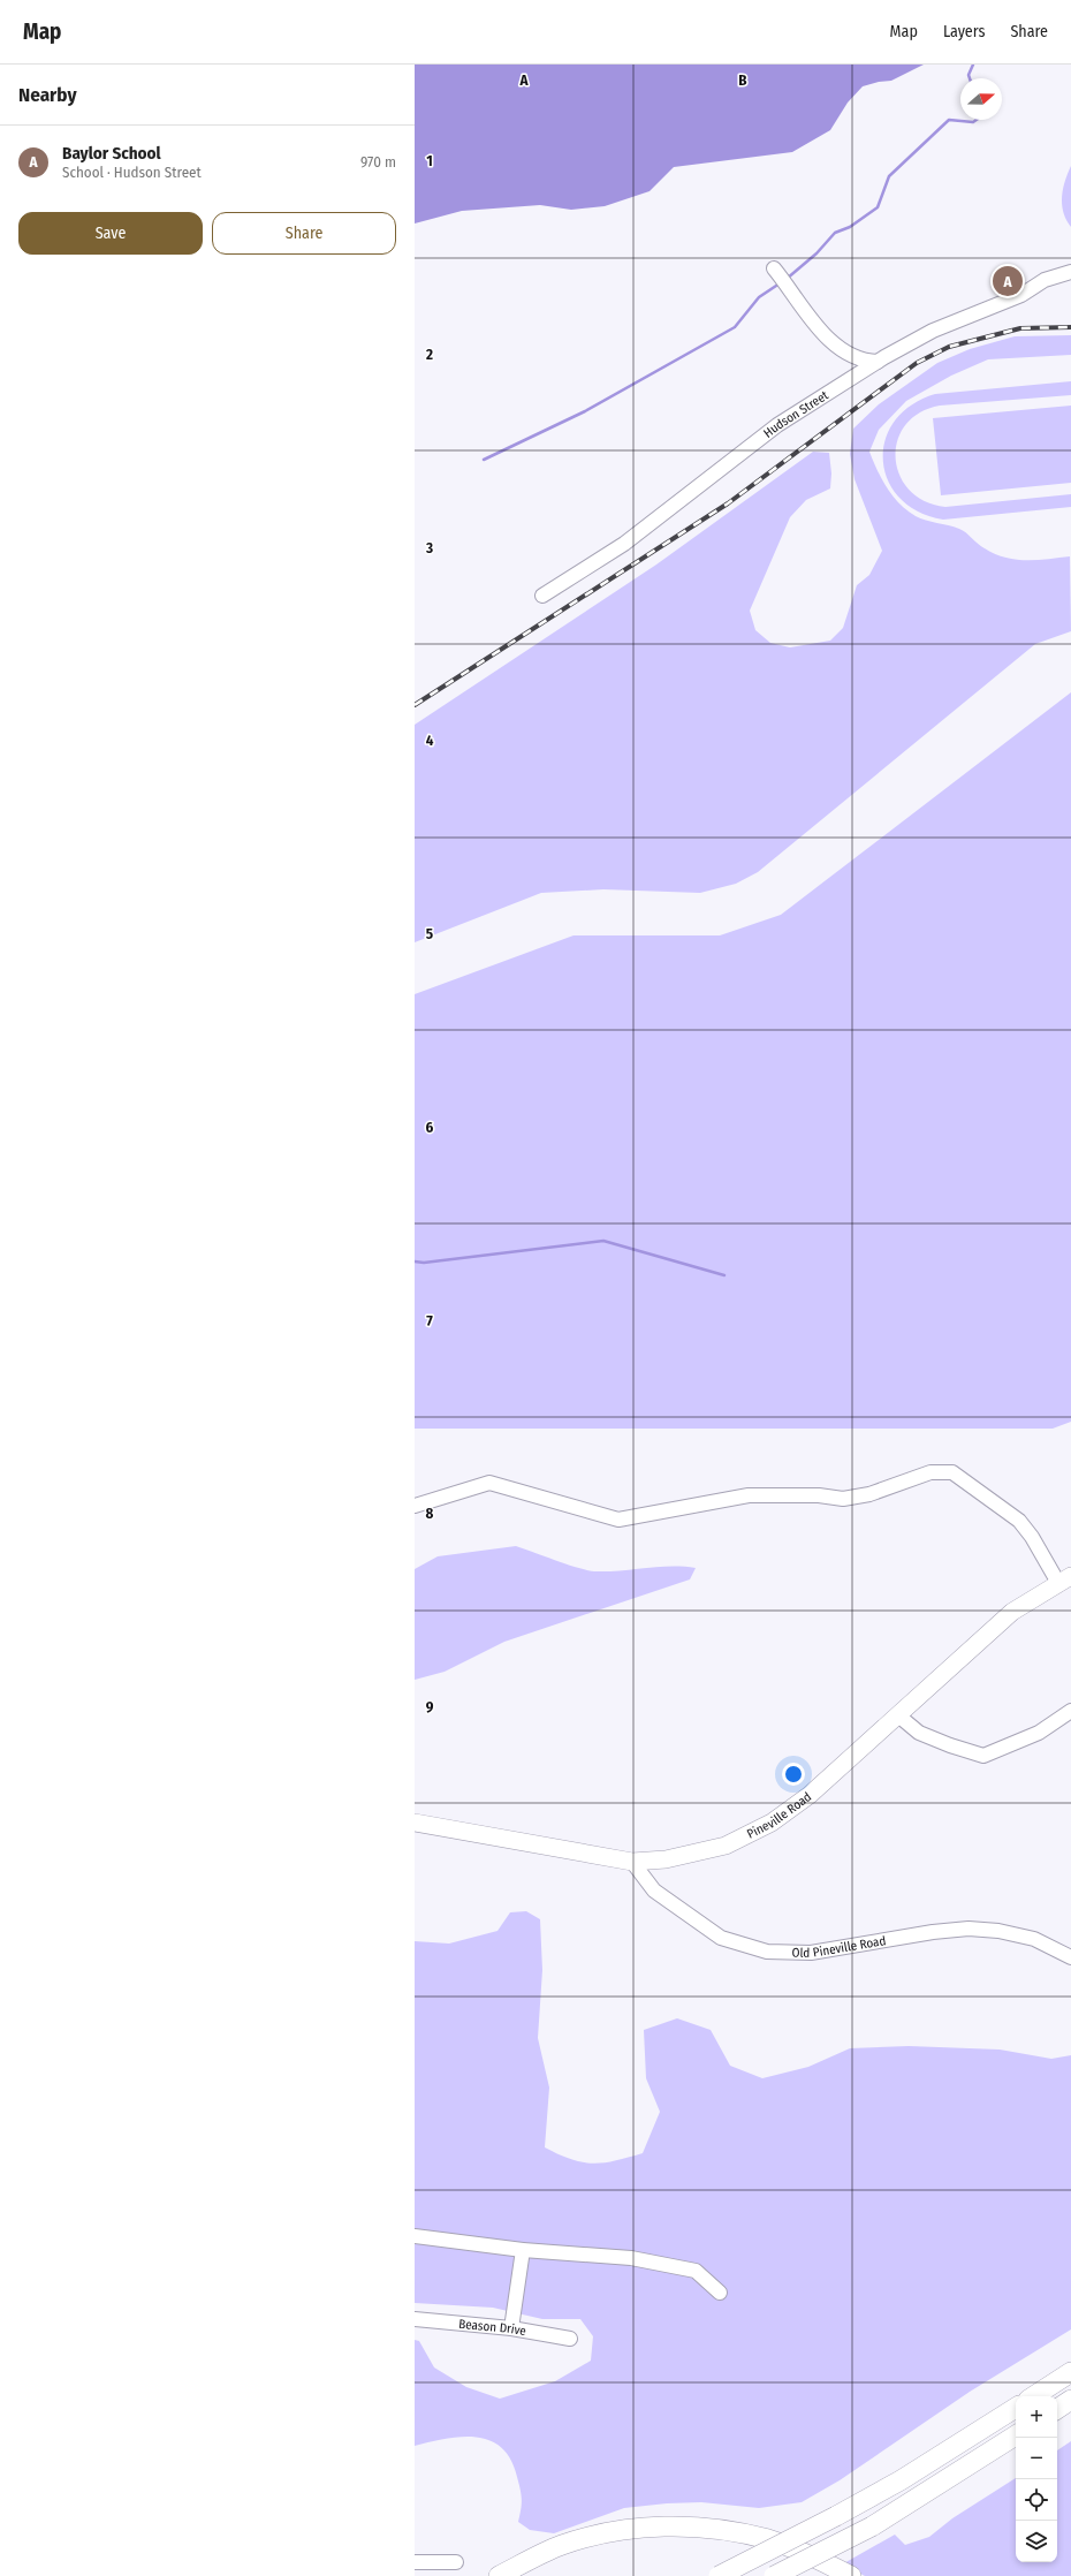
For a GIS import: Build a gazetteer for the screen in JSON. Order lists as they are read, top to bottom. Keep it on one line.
{"streets":{"main road":["Pineville Road"],"street":["Hudson Street","Old Pineville Road","Beason Drive"]},"crossings":[["Pineville Road","Old Pineville Road"]],"north":"right","page":{"header":"Map","nav":["Map","Layers","Share"],"heading":"Nearby","list":[{"mark":"A","name":"Baylor School","note":"School · Hudson Street","value":"970 m"}],"buttons":["Save","Share"],"pins":"A","map_buttons":["+","−"]},"grid":{"columns":["A","B"],"rows":["1","2","3","4","5","6","7","8","9"]}}
